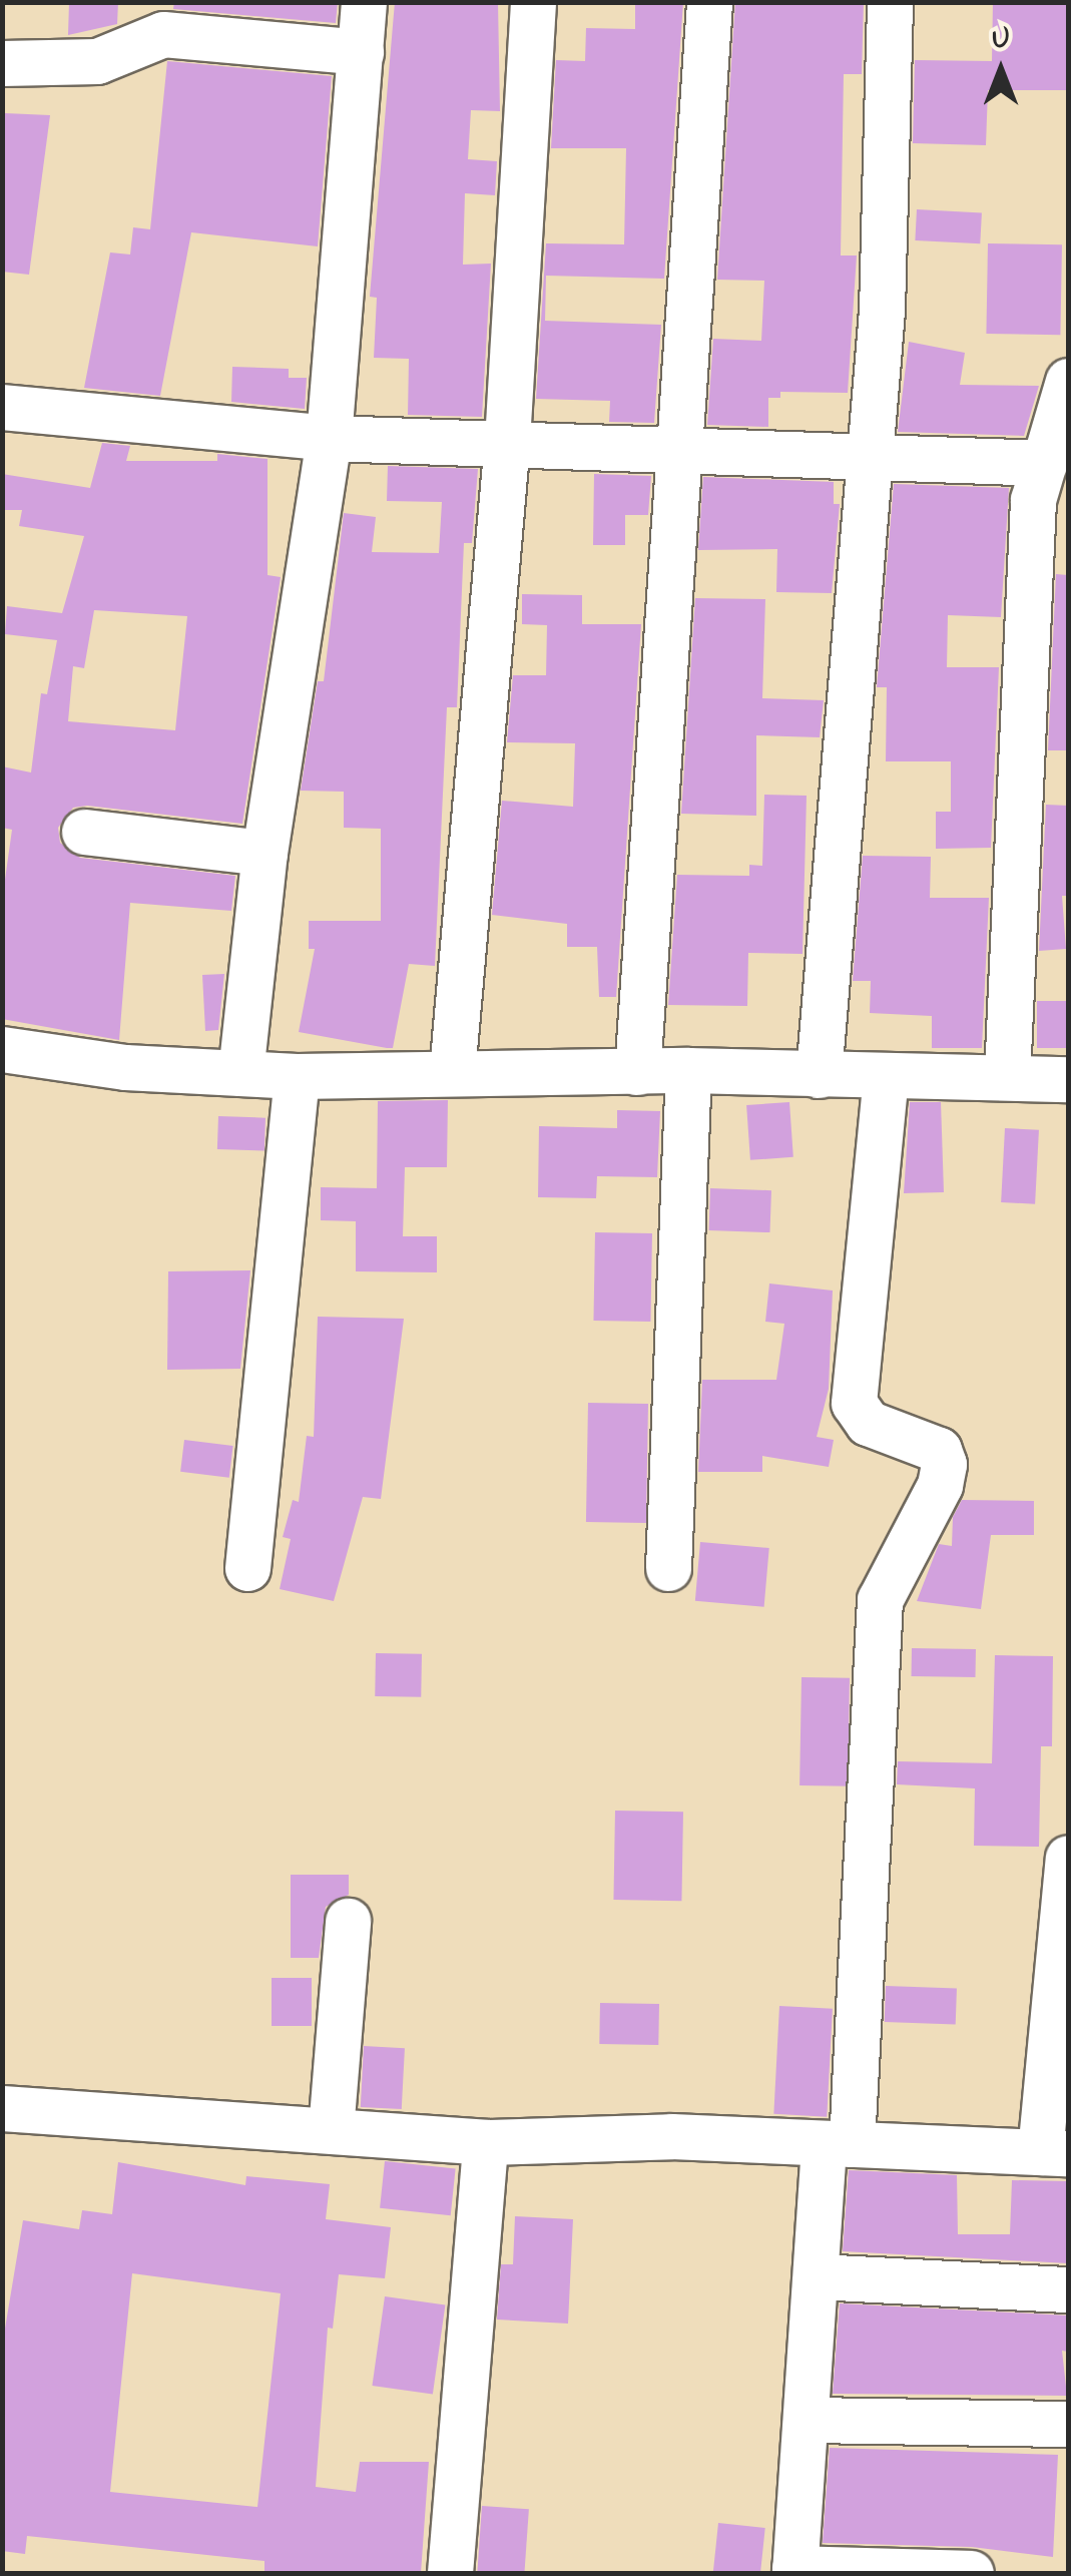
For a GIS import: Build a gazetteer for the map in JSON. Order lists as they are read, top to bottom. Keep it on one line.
{"north":"top"}
